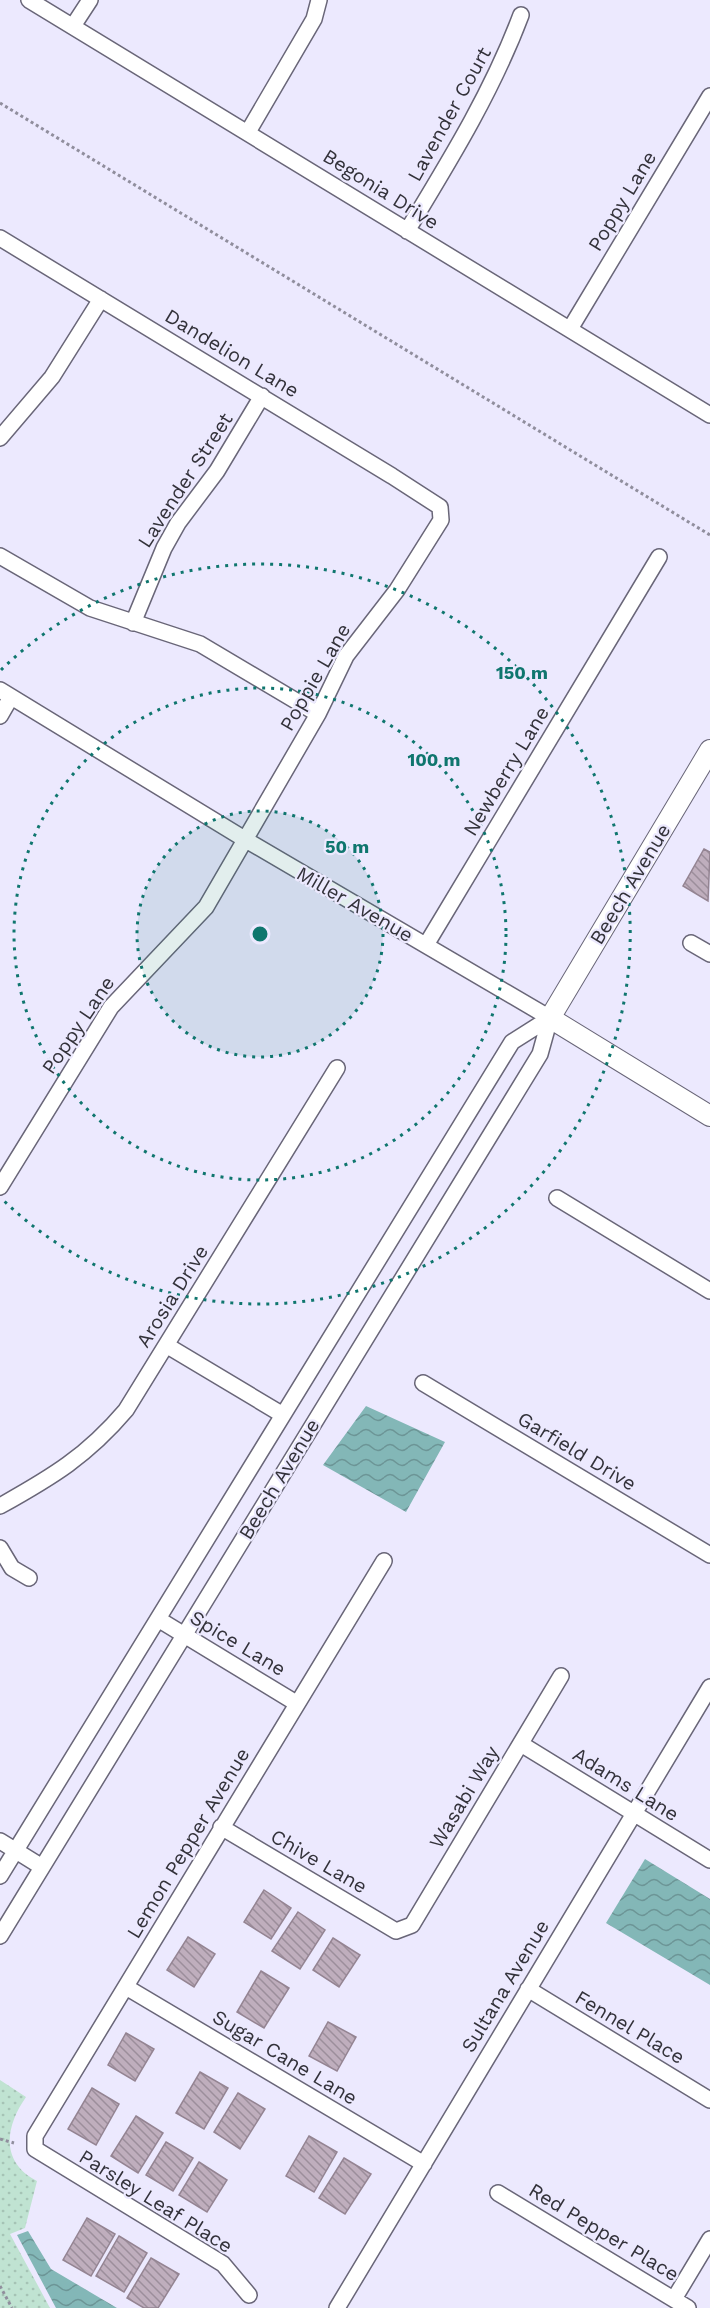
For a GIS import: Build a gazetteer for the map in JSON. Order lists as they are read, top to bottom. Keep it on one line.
{"streets":{"street":["Lavender Court","Begonia Drive","Poppy Lane","Dandelion Lane","Lavender Street","Poppie Lane","Newberry Lane","Beech Avenue","Miller Avenue","Arosia Drive","Garfield Drive","Spice Lane","Adams Lane","Wasabi Way","Lemon Pepper Avenue","Chive Lane","Sultana Avenue","Fennel Place","Sugar Cane Lane","Parsley Leaf Place","Red Pepper Place"]},"crossings":[["Lavender Court","Begonia Drive"],["Begonia Drive","Poppy Lane"],["Poppy Lane","Poppie Lane"],["Poppy Lane","Miller Avenue"],["Dandelion Lane","Lavender Street"],["Dandelion Lane","Poppie Lane"],["Poppie Lane","Miller Avenue"],["Newberry Lane","Miller Avenue"],["Beech Avenue","Miller Avenue"],["Beech Avenue","Spice Lane"],["Spice Lane","Lemon Pepper Avenue"],["Adams Lane","Wasabi Way"],["Adams Lane","Sultana Avenue"],["Wasabi Way","Chive Lane"],["Lemon Pepper Avenue","Chive Lane"],["Lemon Pepper Avenue","Sugar Cane Lane"],["Lemon Pepper Avenue","Parsley Leaf Place"],["Sultana Avenue","Fennel Place"],["Sultana Avenue","Sugar Cane Lane"]],"rings":["150 m","100 m","50 m"]}
